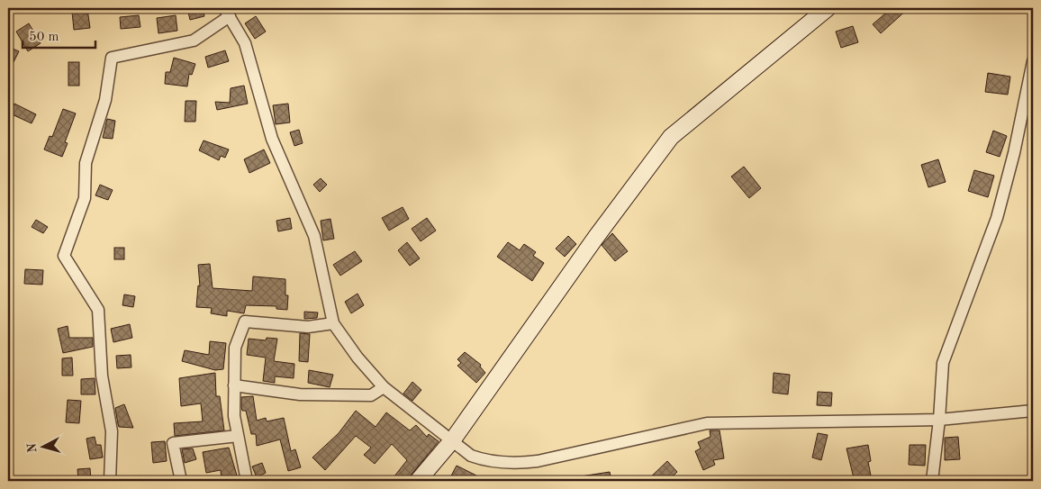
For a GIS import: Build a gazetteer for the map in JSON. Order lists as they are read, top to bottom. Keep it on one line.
{"scale_bar":"50 m","north":"left"}
